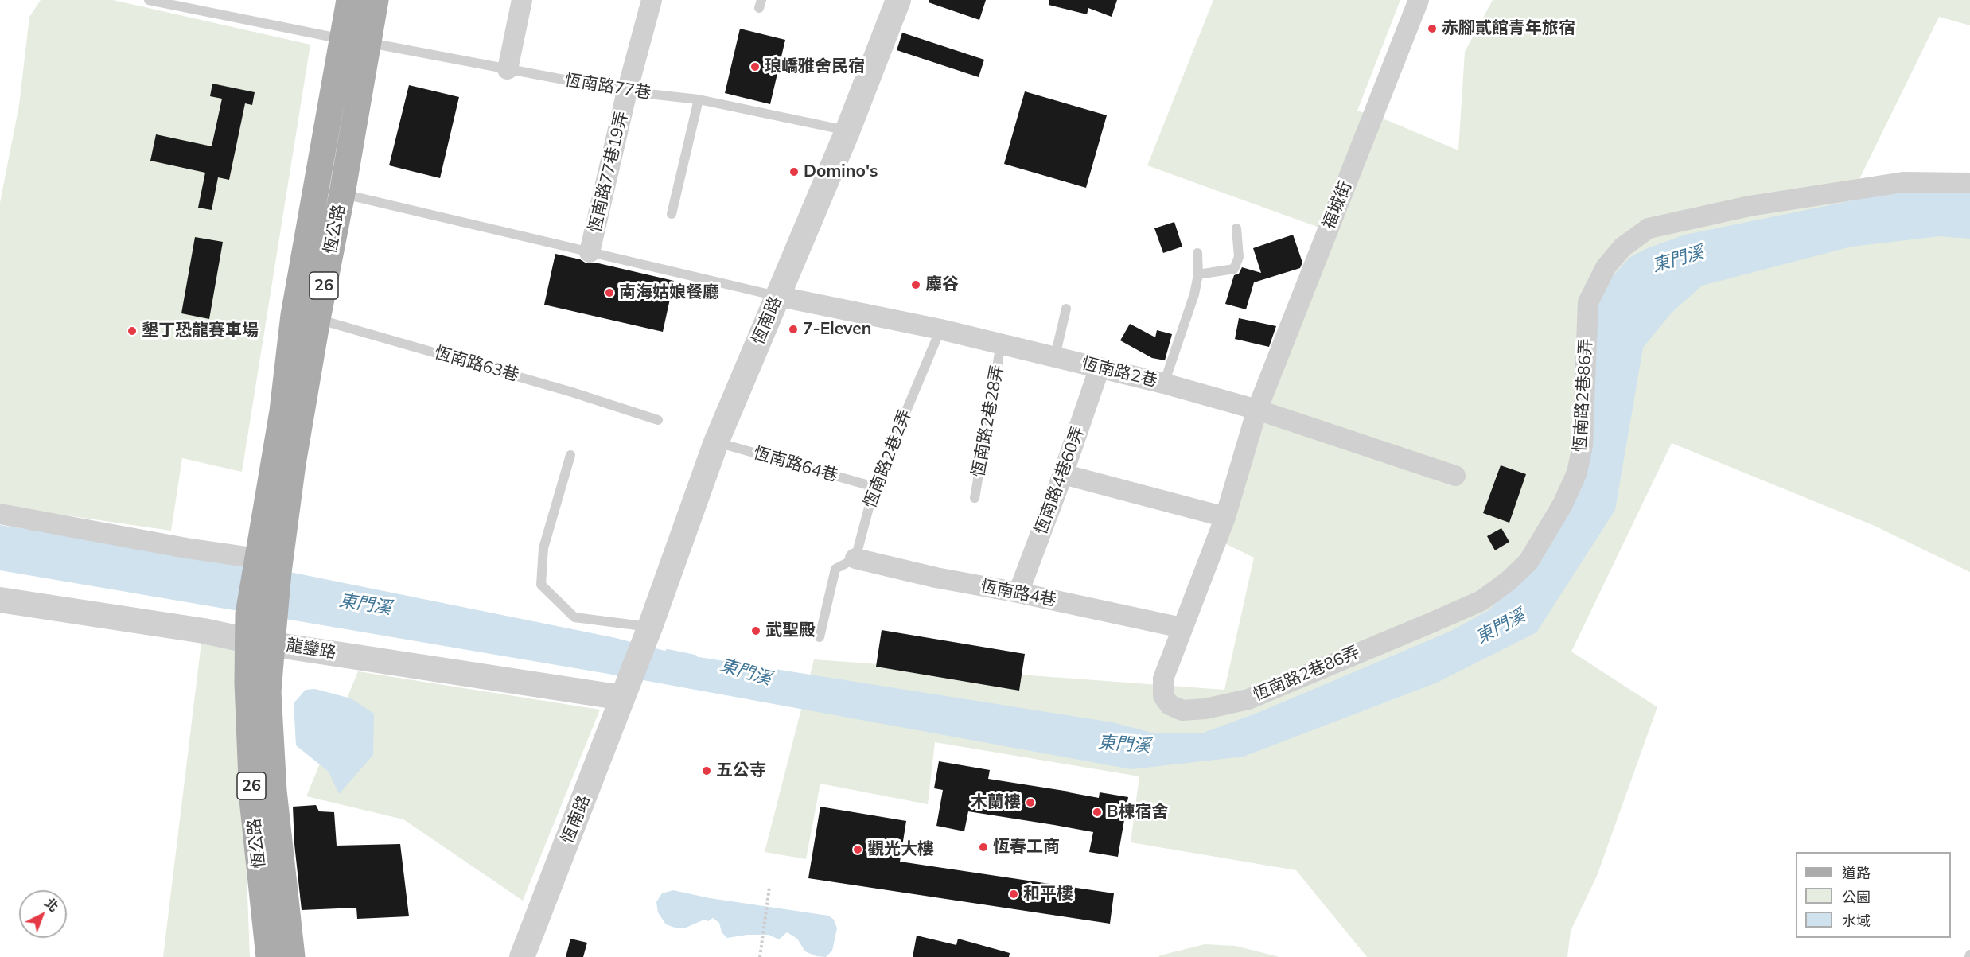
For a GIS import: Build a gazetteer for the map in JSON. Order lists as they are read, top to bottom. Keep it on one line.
{"streets":{"main road":["恆公路","26"],"street":["恆南路77巷19弄","福城街","恆南路","恆南路2巷","恆南路2巷86弄","恆南路4巷60弄","恆南路4巷","龍鑾路"],"lane":["恆南路77巷","恆南路63巷","恆南路2巷28弄","恆南路2巷2弄","恆南路64巷"]},"crossings":[["恆南路77巷","恆南路77巷19弄"],["恆南路77巷","恆公路"],["恆南路77巷","恆南路"],["福城街","恆南路2巷"],["福城街","恆南路2巷86弄"],["恆公路","26"],["恆公路","恆南路63巷"],["恆公路","龍鑾路"],["26","龍鑾路"],["恆南路","恆南路2巷"],["恆南路","恆南路64巷"],["恆南路","龍鑾路"],["恆南路2巷","恆南路2巷86弄"],["恆南路2巷","恆南路2巷28弄"],["恆南路2巷","恆南路2巷2弄"],["恆南路2巷","恆南路4巷60弄"],["恆南路2巷86弄","恆南路4巷"],["恆南路2巷2弄","恆南路64巷"],["恆南路2巷2弄","恆南路4巷"],["恆南路4巷60弄","恆南路4巷"]],"water":["東門溪"],"places":["赤腳貳館青年旅宿","琅嶠雅舍民宿","Domino's","麋谷","南海姑娘餐廳","7-Eleven","墾丁恐龍賽車場","武聖殿","五公寺","木蘭樓","B棟宿舍","恆春工商","觀光大樓","和平樓"],"legend":["道路","公園","水域"],"north":"top right"}
